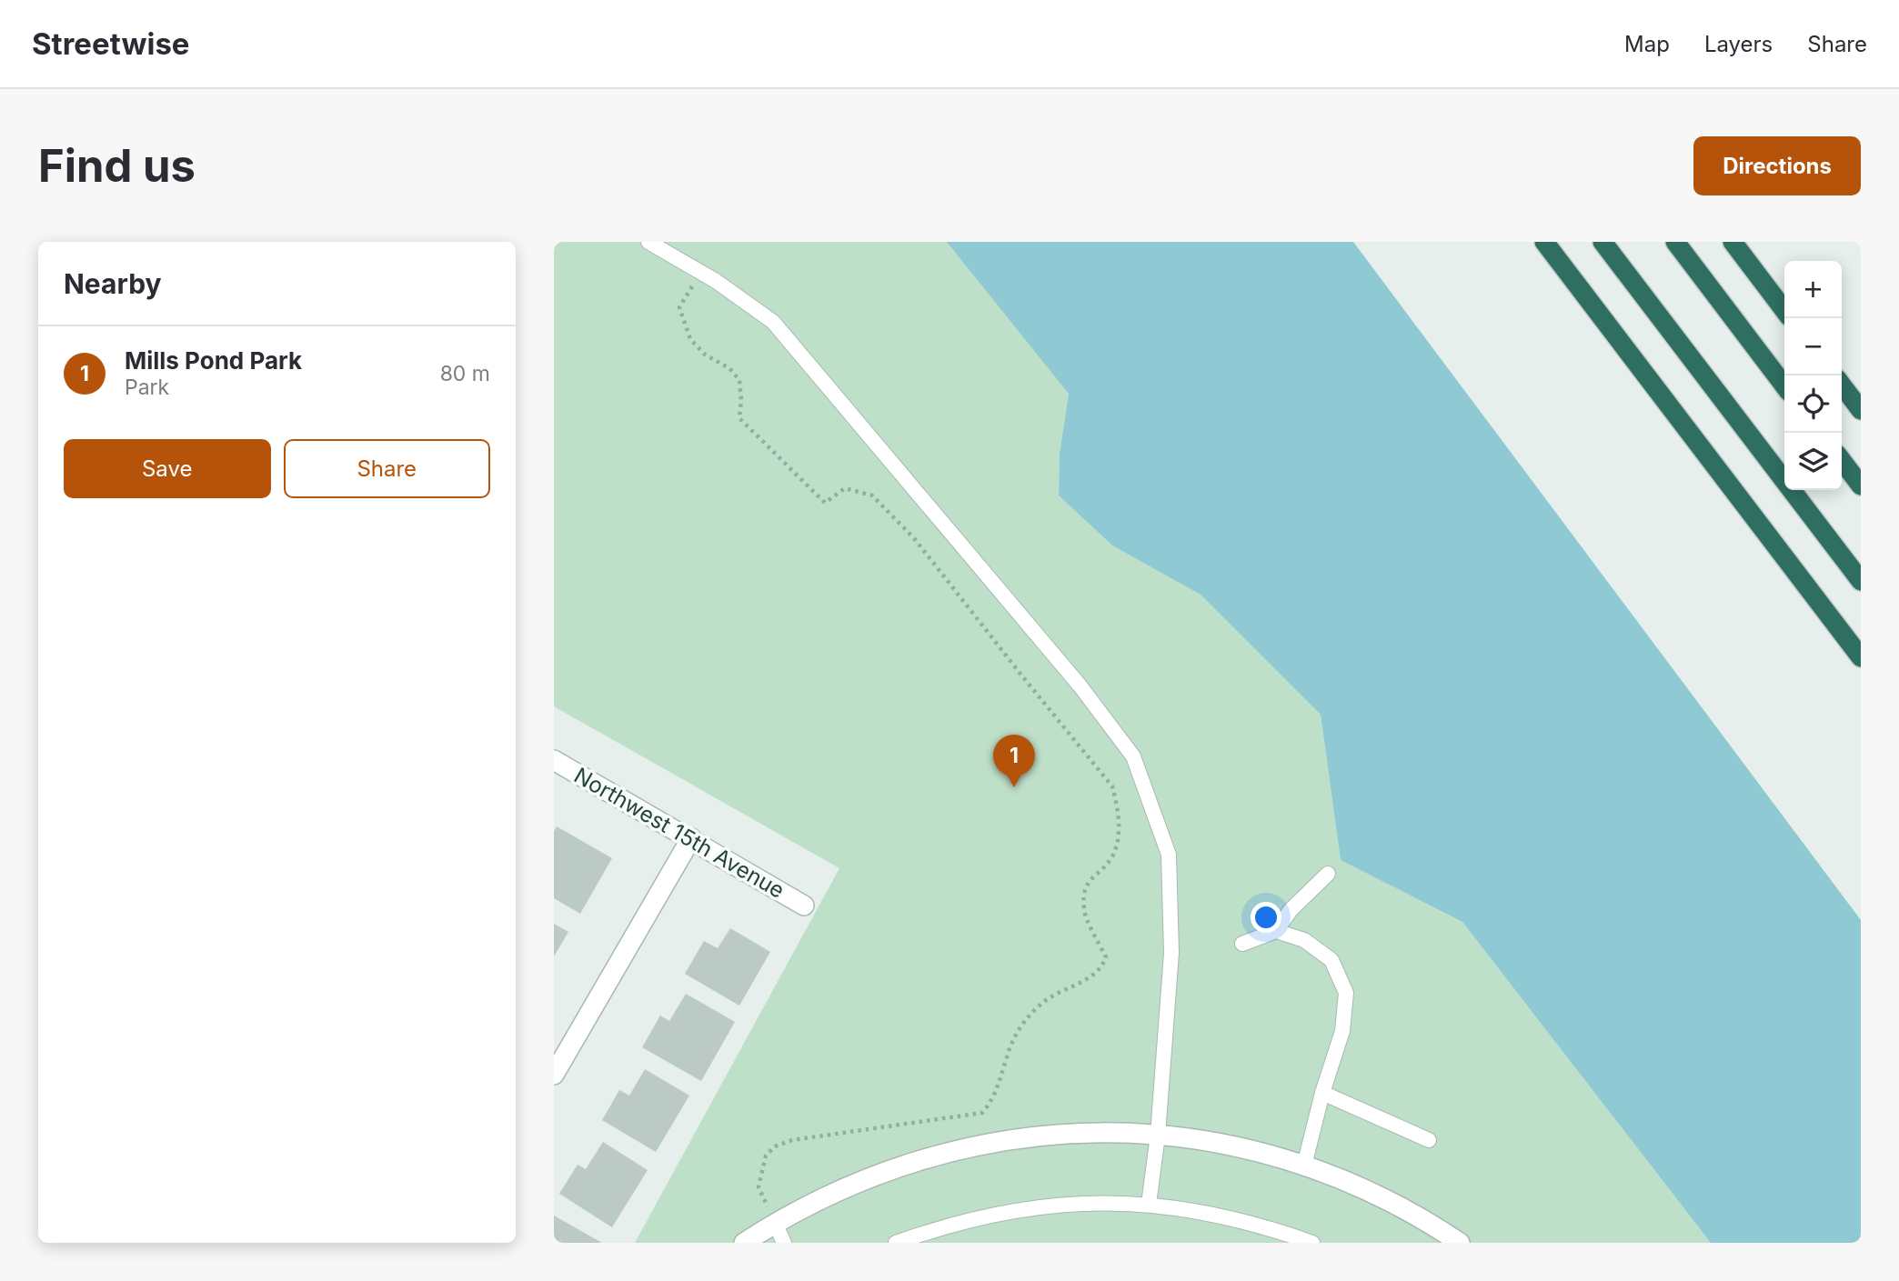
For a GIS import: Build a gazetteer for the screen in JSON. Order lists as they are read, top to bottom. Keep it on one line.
{"streets":{"street":["Northwest 15th Avenue"]},"page":{"header":"Streetwise","nav":["Map","Layers","Share"],"buttons":["Directions",["Save","Share"]],"title":"Find us","heading":"Nearby","map_buttons":["+","−"],"list":[{"mark":"1","name":"Mills Pond Park","note":"Park","value":"80 m"}],"pins":"1"}}
